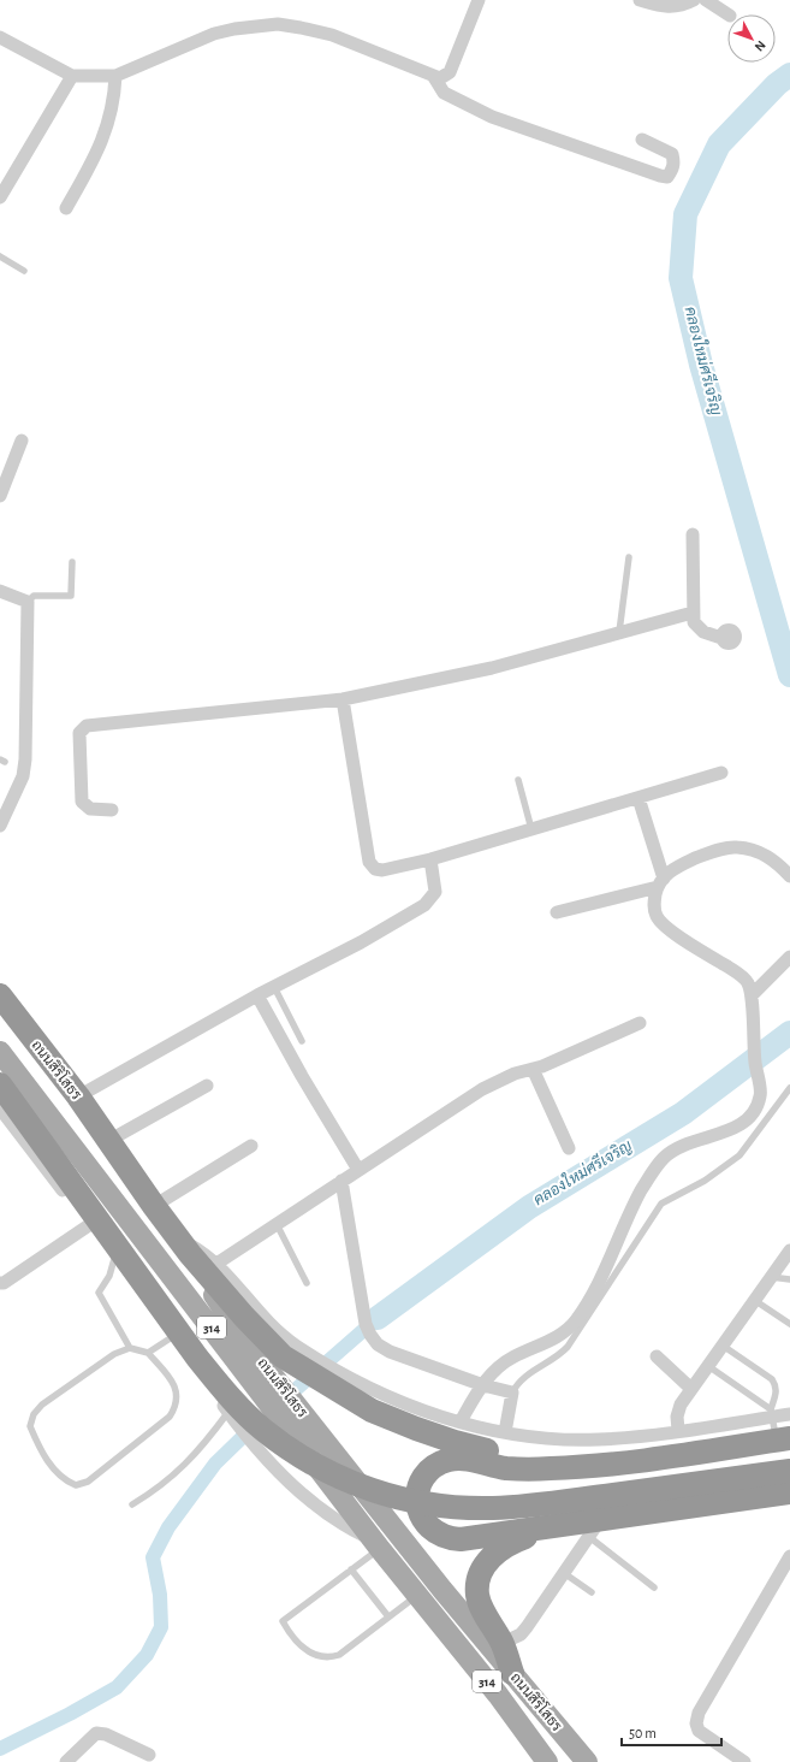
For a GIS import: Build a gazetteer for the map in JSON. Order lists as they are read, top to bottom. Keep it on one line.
{"streets":{"highway":["ถนนสิริโสธร"],"main road":["314"]},"water":["คลองใหม่ศรีเจริญ"],"scale_bar":"50 m","north":"bottom right"}
